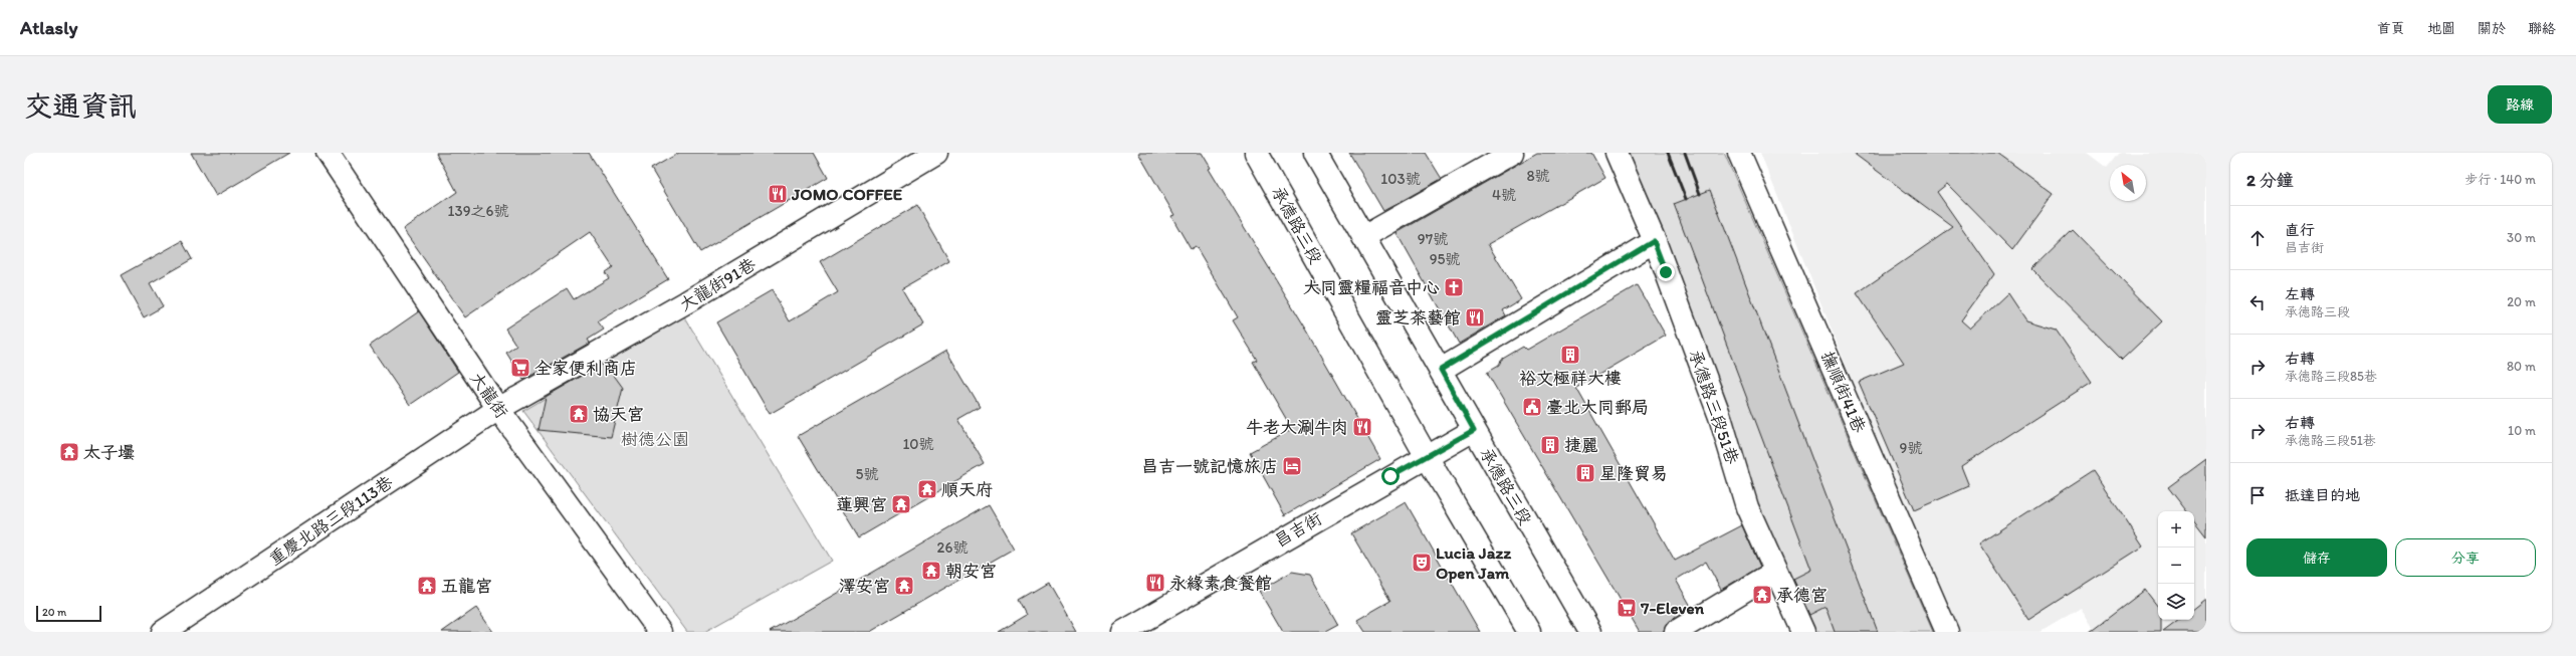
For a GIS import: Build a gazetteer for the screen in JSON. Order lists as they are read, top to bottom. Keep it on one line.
{"streets":{"street":["承德路三段","大龍街91巷","撫順街41巷","大龍街","承德路三段51巷","重慶北路三段113巷","昌吉街"]},"crossings":[["承德路三段","昌吉街"],["大龍街91巷","大龍街"],["大龍街91巷","重慶北路三段113巷"],["大龍街","重慶北路三段113巷"]],"parks":["樹德公園"],"places":{"restaurant":["JOMO COFFEE","靈芝茶藝館","牛老大涮牛肉","永緣素食餐館"],"church":["大同靈糧福音中心"],"building":["裕文極祥大樓","捷麗","星隆貿易"],"supermarket":["全家便利商店","7-Eleven"],"public building":["臺北大同郵局"],"temple":["協天宮","太子壜","順天府","蓮興宮","朝安宮","五龍宮","澤安宮","承德宮"],"hotel":["昌吉一號記憶旅店"],"theatre":["Lucia Jazz Open Jam"]},"house_numbers":["8號","103號","4號","139之6號","97號","95號","10號","9號","5號","26號"],"scale_bar":"20 m","north":"top left","page":{"header":"Atlasly","nav":["首頁","地圖","關於","聯絡"],"buttons":["路線",["儲存","分享"]],"title":"交通資訊","heading":["2 分鐘","步行 · 140 m"],"list":[["直行","昌吉街","30 m"],["左轉","承德路三段","20 m"],["右轉","承德路三段85巷","80 m"],["右轉","承德路三段51巷","10 m"],"抵達目的地"],"map_buttons":["+","−"],"scale":"20 m"}}
